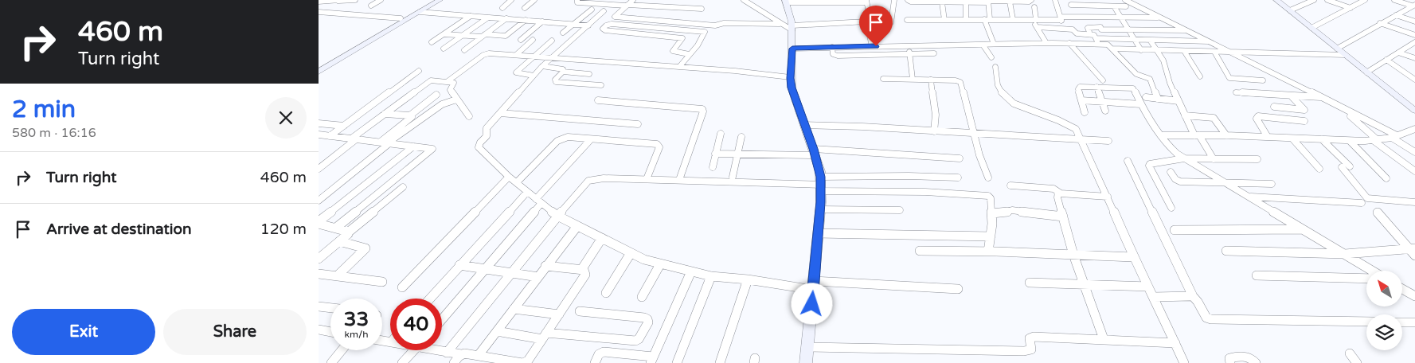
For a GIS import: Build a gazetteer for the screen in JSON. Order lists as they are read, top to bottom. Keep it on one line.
{"north":"top left","page":{"turn":["460 m","Turn right"],"heading":["2 min","580 m · 16:16"],"list":[{"name":"Turn right","value":"460 m"},{"name":"Arrive at destination","value":"120 m"}],"speed":"33 km/h","limit":"40","buttons":["Exit","Share"]}}
